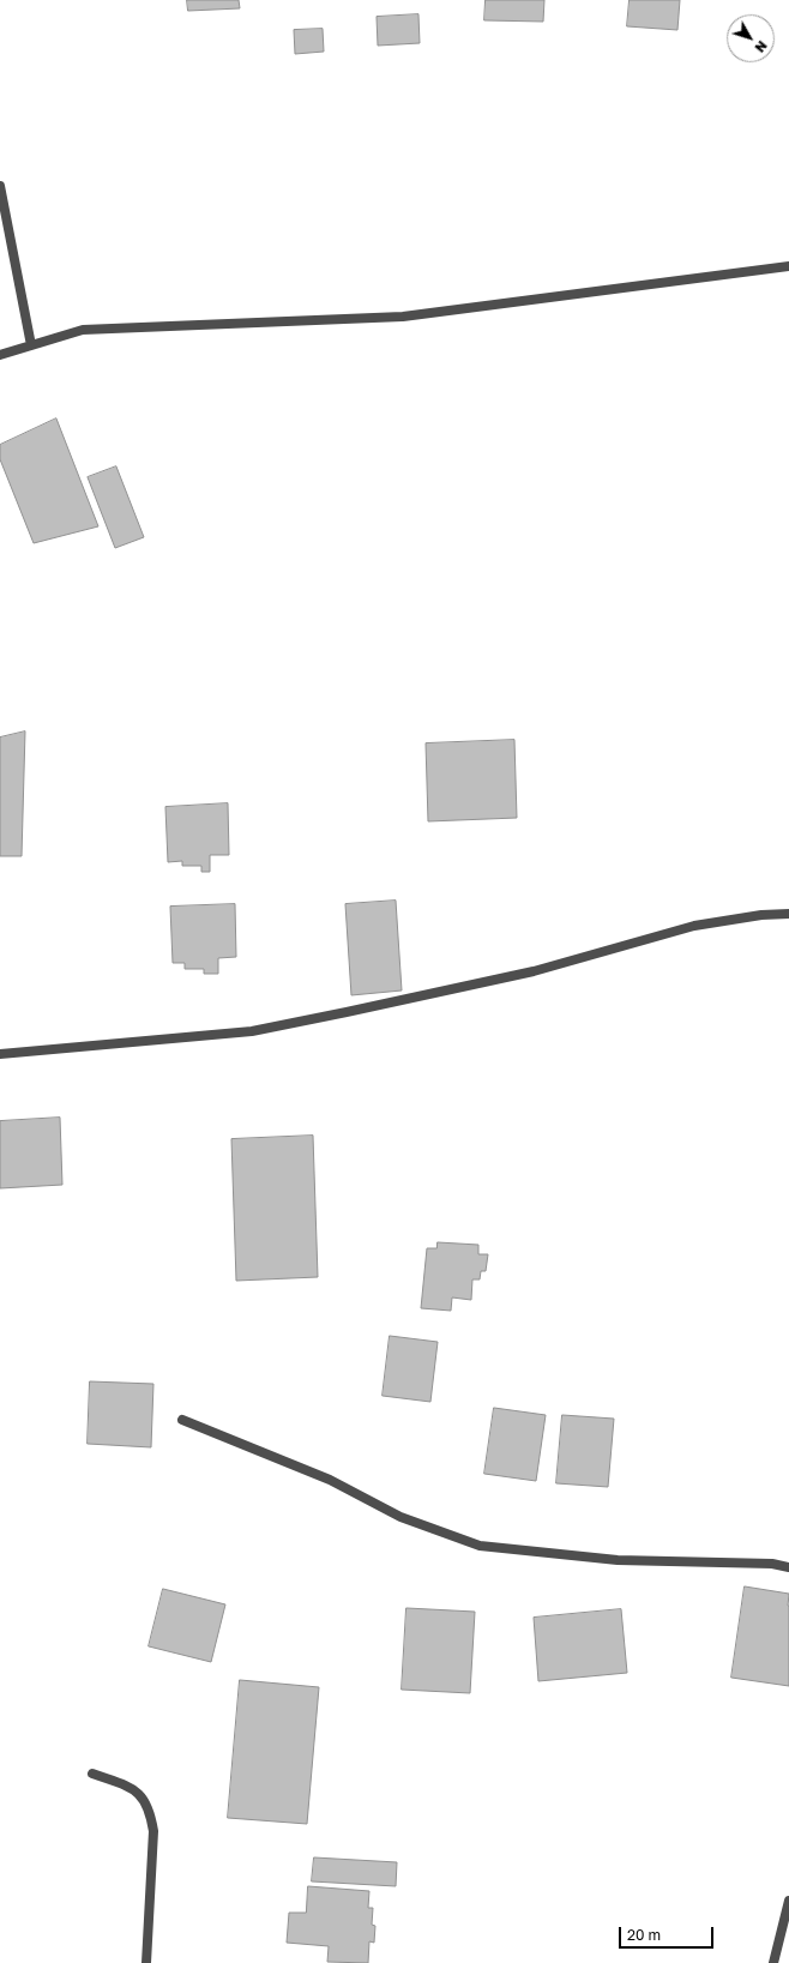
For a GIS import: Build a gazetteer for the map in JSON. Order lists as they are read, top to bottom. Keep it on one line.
{"scale_bar":"20 m","north":"bottom right"}
